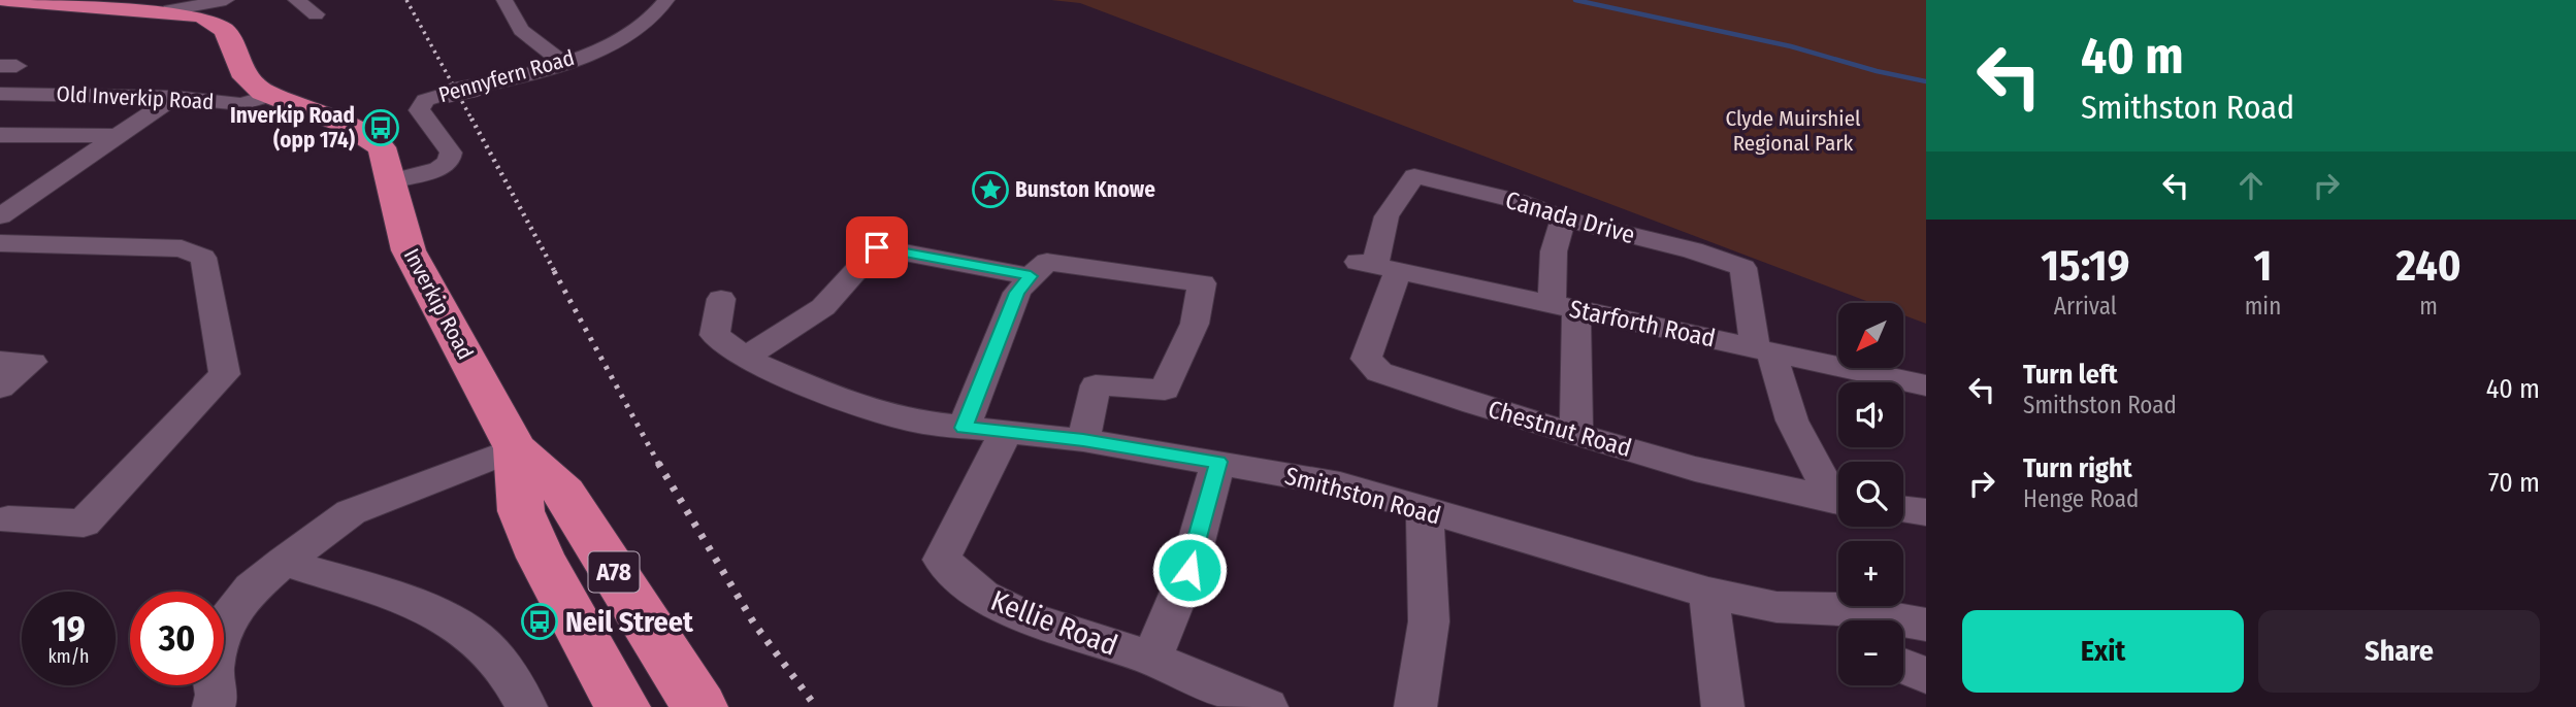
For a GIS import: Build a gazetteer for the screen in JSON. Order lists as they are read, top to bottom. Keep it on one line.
{"streets":{"highway":["Inverkip Road","A78"],"street":["Pennyfern Road","Old Inverkip Road","Canada Drive","Starforth Road","Chestnut Road","Smithston Road","Kellie Road"]},"crossings":[["Pennyfern Road","Inverkip Road"],["Old Inverkip Road","Inverkip Road"],["Canada Drive","Starforth Road"],["Canada Drive","Chestnut Road"],["Starforth Road","Chestnut Road"],["Smithston Road","Kellie Road"]],"parks":["Clyde Muirshiel Regional Park"],"places":{"bus stop":["Inverkip Road (opp 174)","Neil Street"],"place":["Bunston Knowe"]},"north":"bottom left","page":{"turn":["40 m","Smithston Road"],"eta":["15:19","Arrival","1","min","240","m"],"map_buttons":["+","−"],"list":[{"name":"Turn left","note":"Smithston Road","value":"40 m"},{"name":"Turn right","note":"Henge Road","value":"70 m"}],"speed":"19 km/h","limit":"30","buttons":["Exit","Share"]}}
